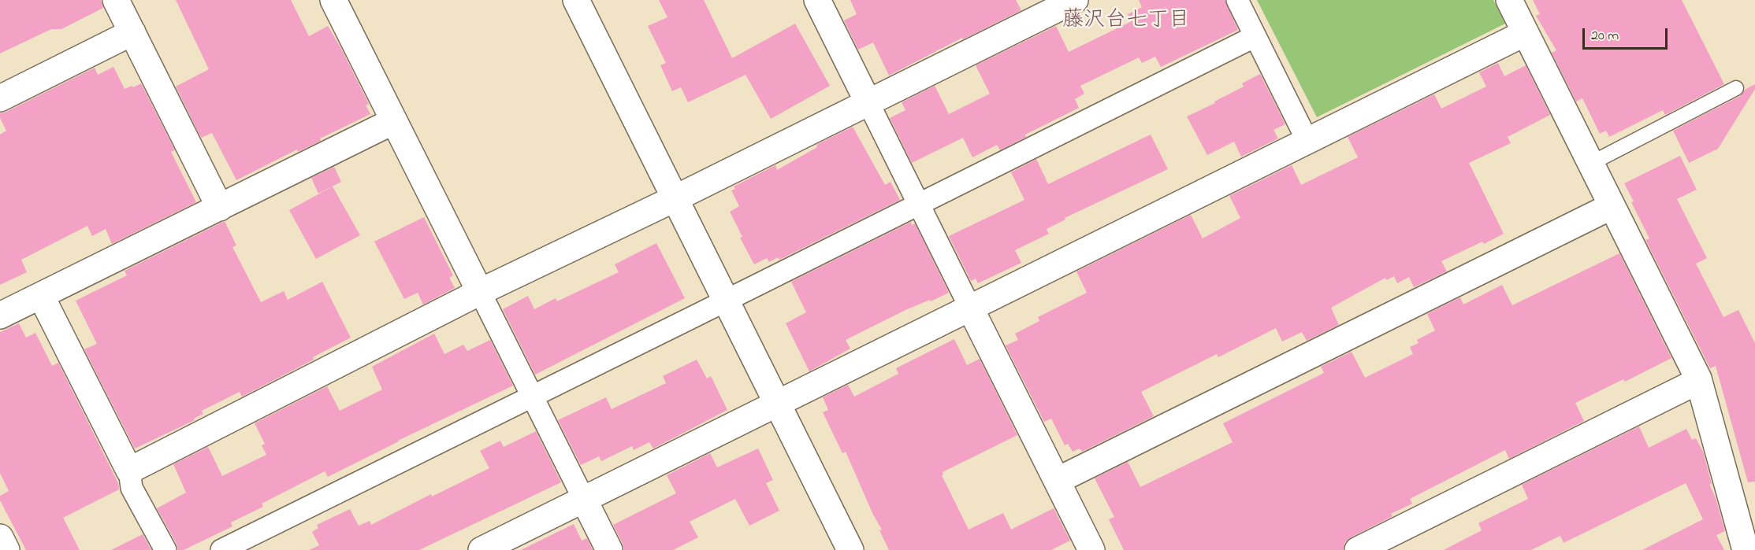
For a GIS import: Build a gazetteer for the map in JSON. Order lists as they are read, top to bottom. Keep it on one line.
{"districts":["藤沢台七丁目"],"scale_bar":"20 m"}
